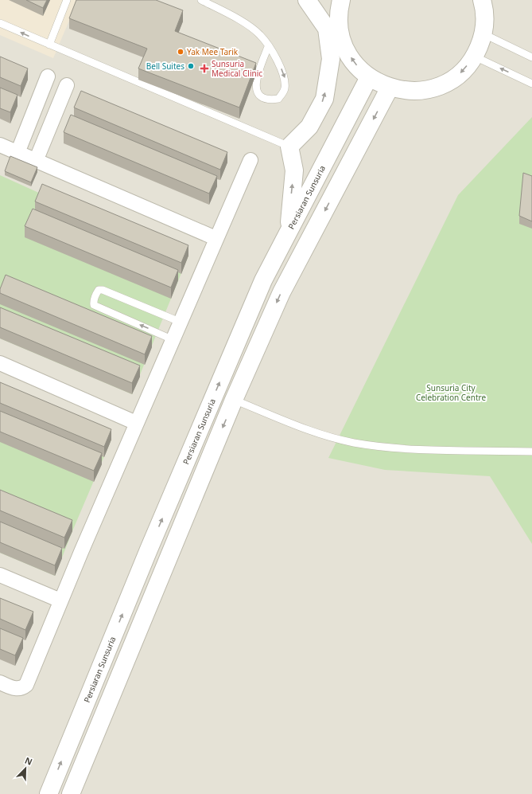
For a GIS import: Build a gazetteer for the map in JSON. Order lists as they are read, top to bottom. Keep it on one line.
{"streets":{"street":["Persiaran Sunsuria"]},"parks":["Sunsuria City Celebration Centre"],"places":{"other":["Yak Mee Tarik","Bell Suites"],"health":["Sunsuria Medical Clinic"]},"north":"top right"}
